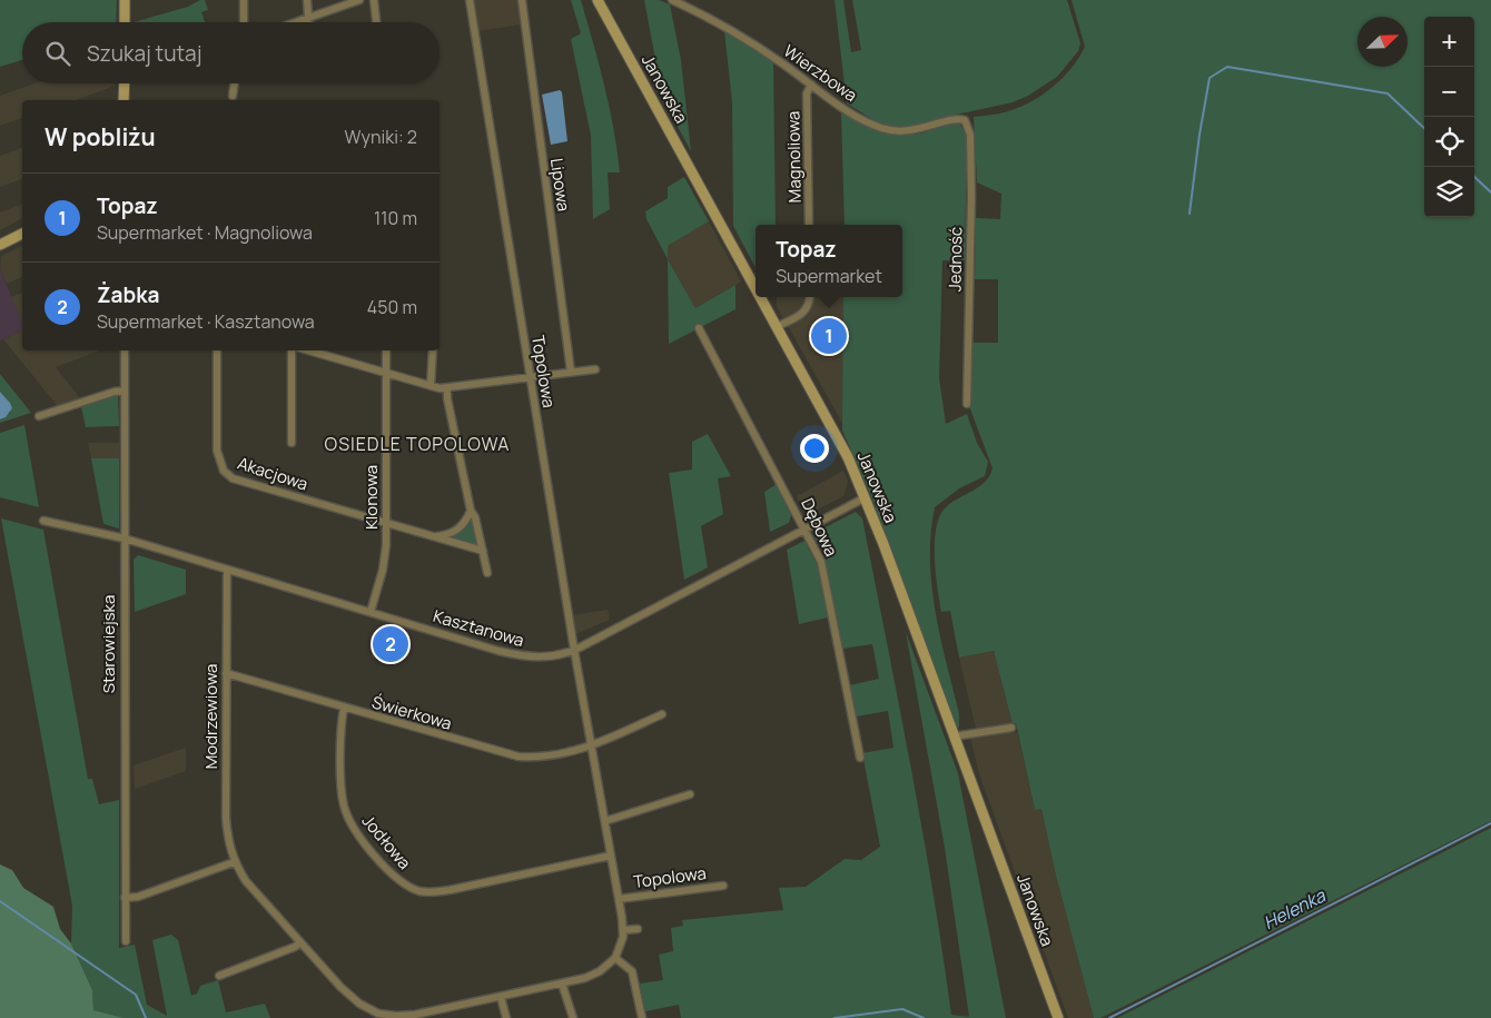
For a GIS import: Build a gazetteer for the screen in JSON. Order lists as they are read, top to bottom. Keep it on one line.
{"streets":{"main road":["Janowska"],"street":["Wierzbowa","Magnoliowa","Lipowa","Jedność","Topolowa","Akacjowa","Klonowa","Dębowa","Kasztanowa","Starowiejska","Świerkowa","Modrzewiowa","Jodłowa"]},"crossings":[["Wierzbowa","Magnoliowa"],["Wierzbowa","Jedność"],["Janowska","Kasztanowa"],["Topolowa","Kasztanowa"],["Topolowa","Świerkowa"],["Topolowa","Modrzewiowa"],["Topolowa","Jodłowa"],["Akacjowa","Klonowa"],["Klonowa","Kasztanowa"],["Dębowa","Kasztanowa"],["Kasztanowa","Starowiejska"],["Kasztanowa","Modrzewiowa"],["Świerkowa","Modrzewiowa"],["Świerkowa","Jodłowa"]],"districts":["OSIEDLE TOPOLOWA"],"water":["Helenka"],"north":"top right","page":{"map_buttons":["+","−"],"search":"Szukaj tutaj","heading":["W pobliżu","Wyniki: 2"],"list":[{"mark":"1","name":"Topaz","note":"Supermarket · Magnoliowa","value":"110 m"},{"mark":"2","name":"Żabka","note":"Supermarket · Kasztanowa","value":"450 m"}],"popup":["Topaz","Supermarket"],"pins":["1","2"]}}
